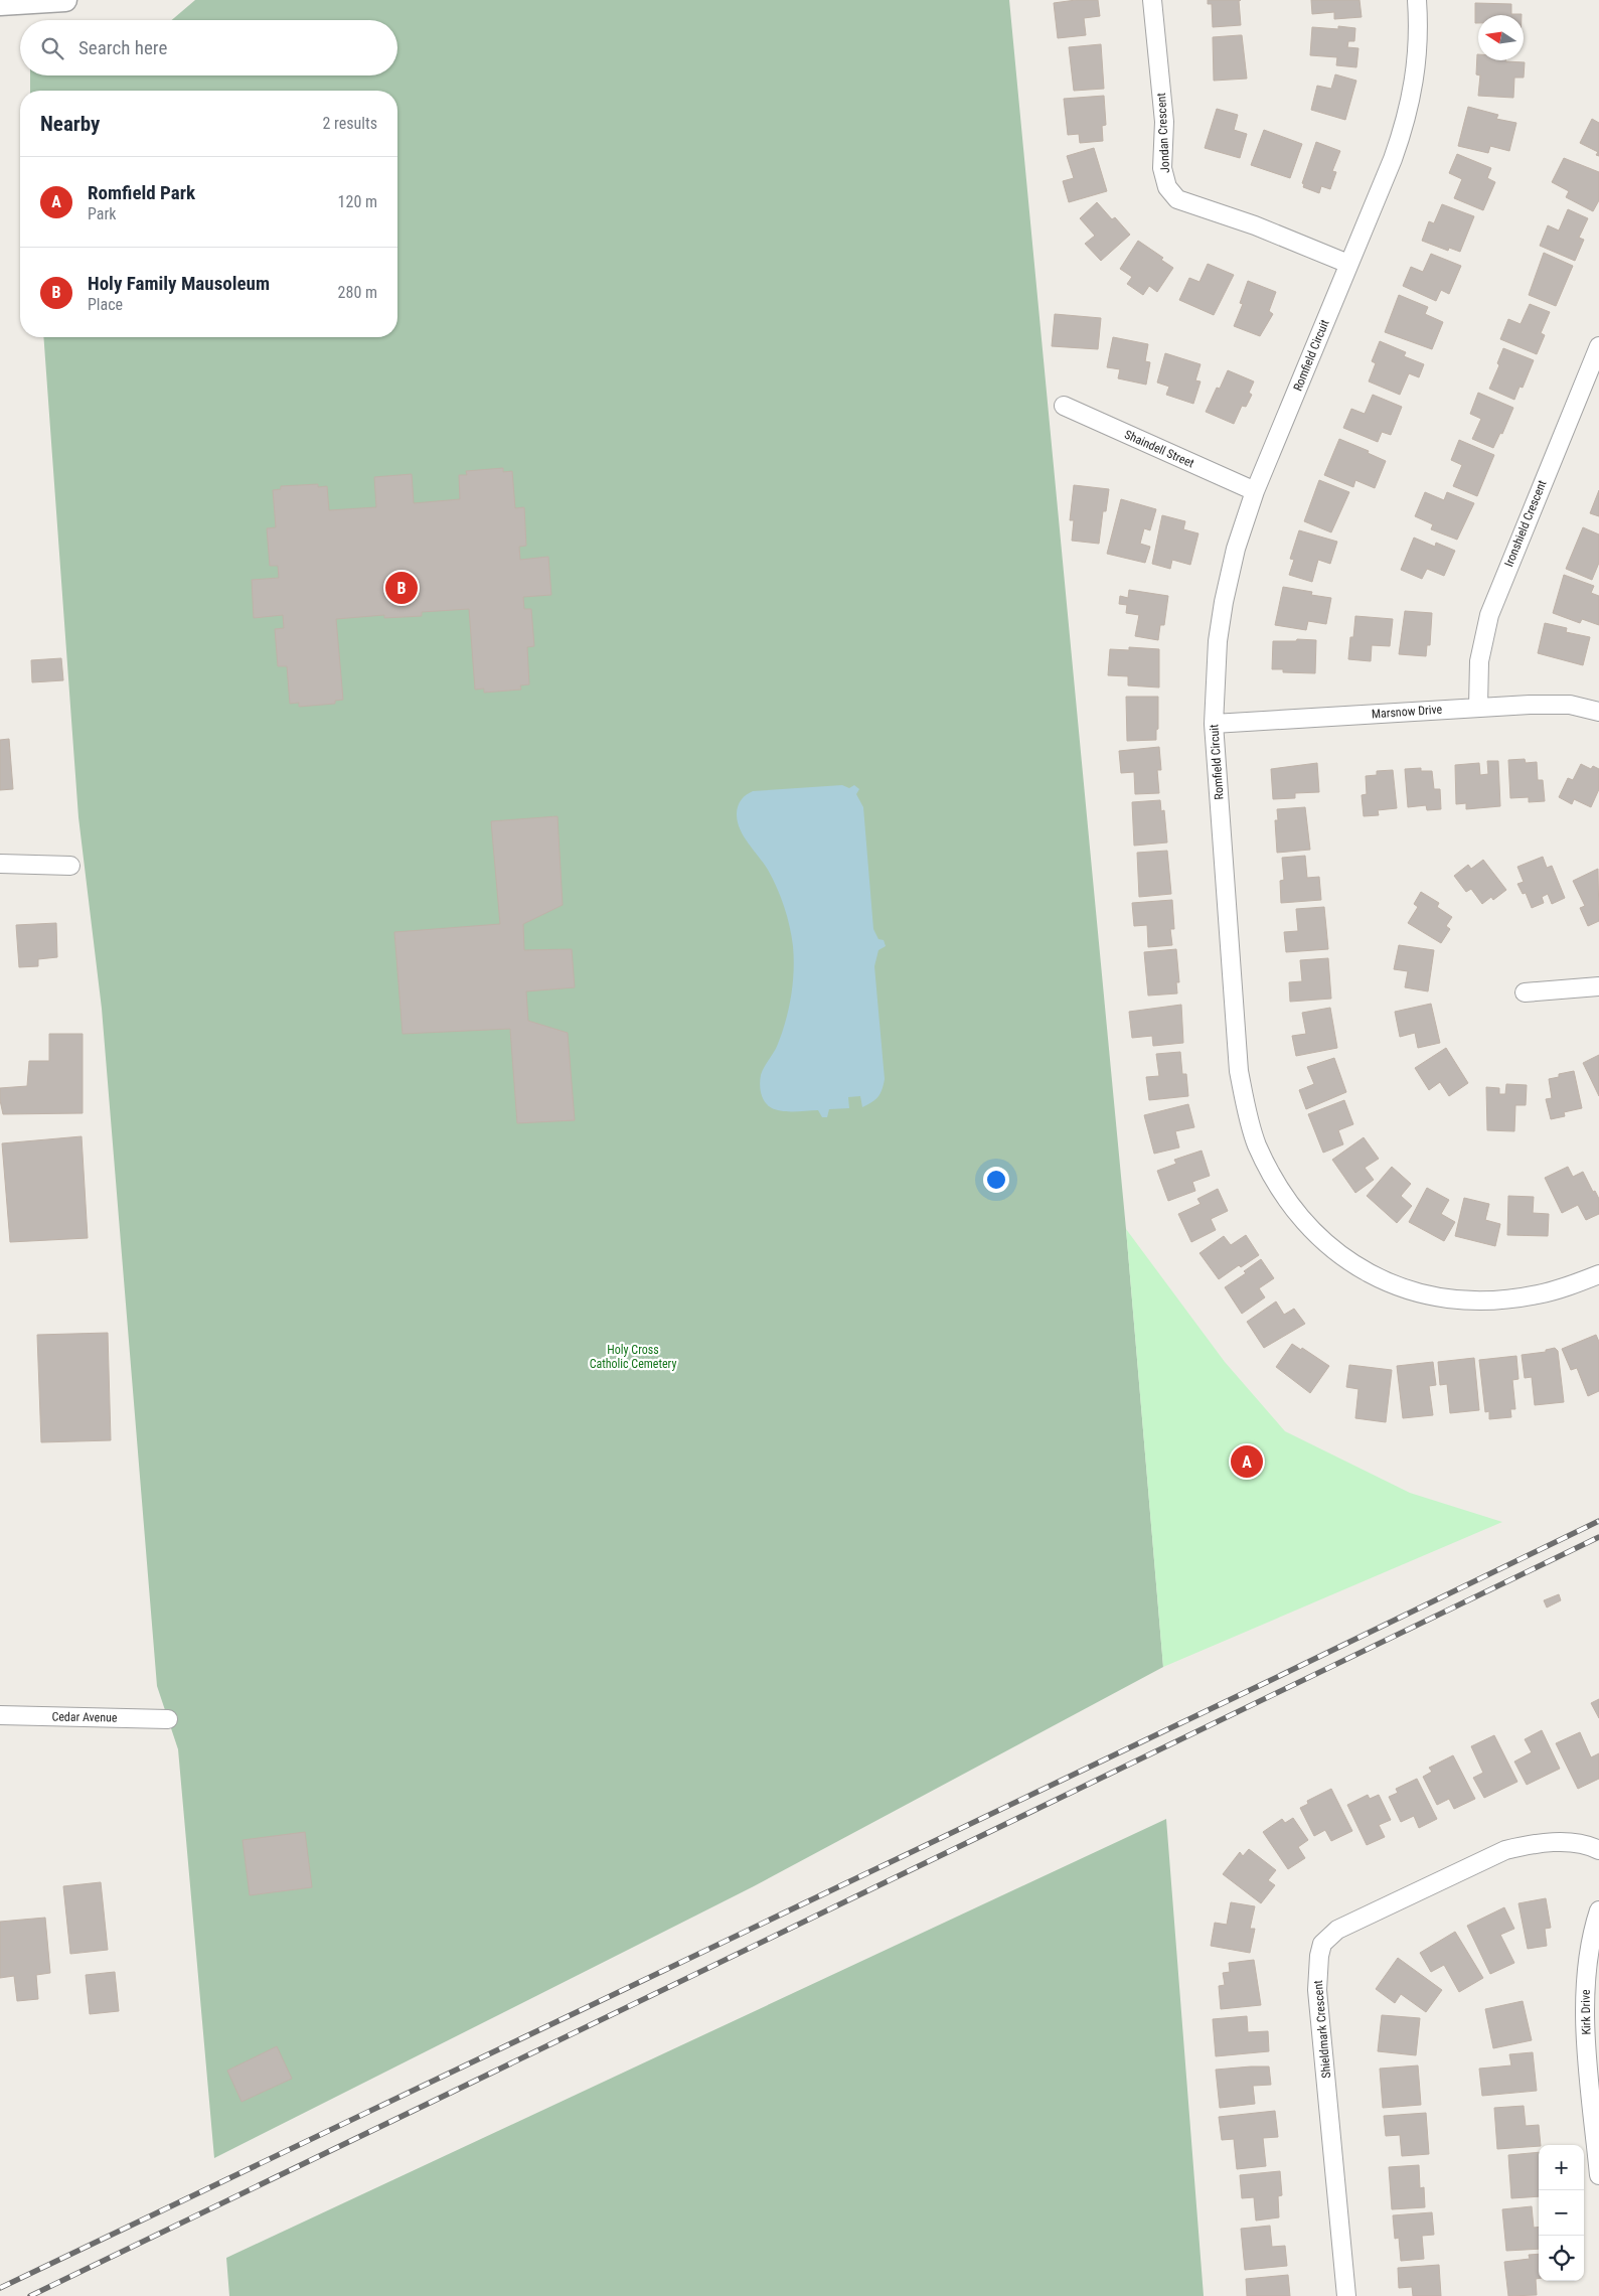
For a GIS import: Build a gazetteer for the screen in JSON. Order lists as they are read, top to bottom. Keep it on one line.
{"streets":{"street":["Jondan Crescent","Romfield Circuit","Shaindell Street","Ironshield Crescent","Marsnow Drive","Cedar Avenue","Kirk Drive","Shieldmark Crescent"]},"crossings":[["Jondan Crescent","Romfield Circuit"],["Romfield Circuit","Shaindell Street"],["Romfield Circuit","Marsnow Drive"],["Ironshield Crescent","Marsnow Drive"]],"parks":["Holy Cross Catholic Cemetery"],"north":"left","page":{"search":"Search here","heading":["Nearby","2 results"],"list":[{"mark":"A","name":"Romfield Park","note":"Park","value":"120 m"},{"mark":"B","name":"Holy Family Mausoleum","note":"Place","value":"280 m"}],"pins":["B","A"],"map_buttons":["+","−"]}}
